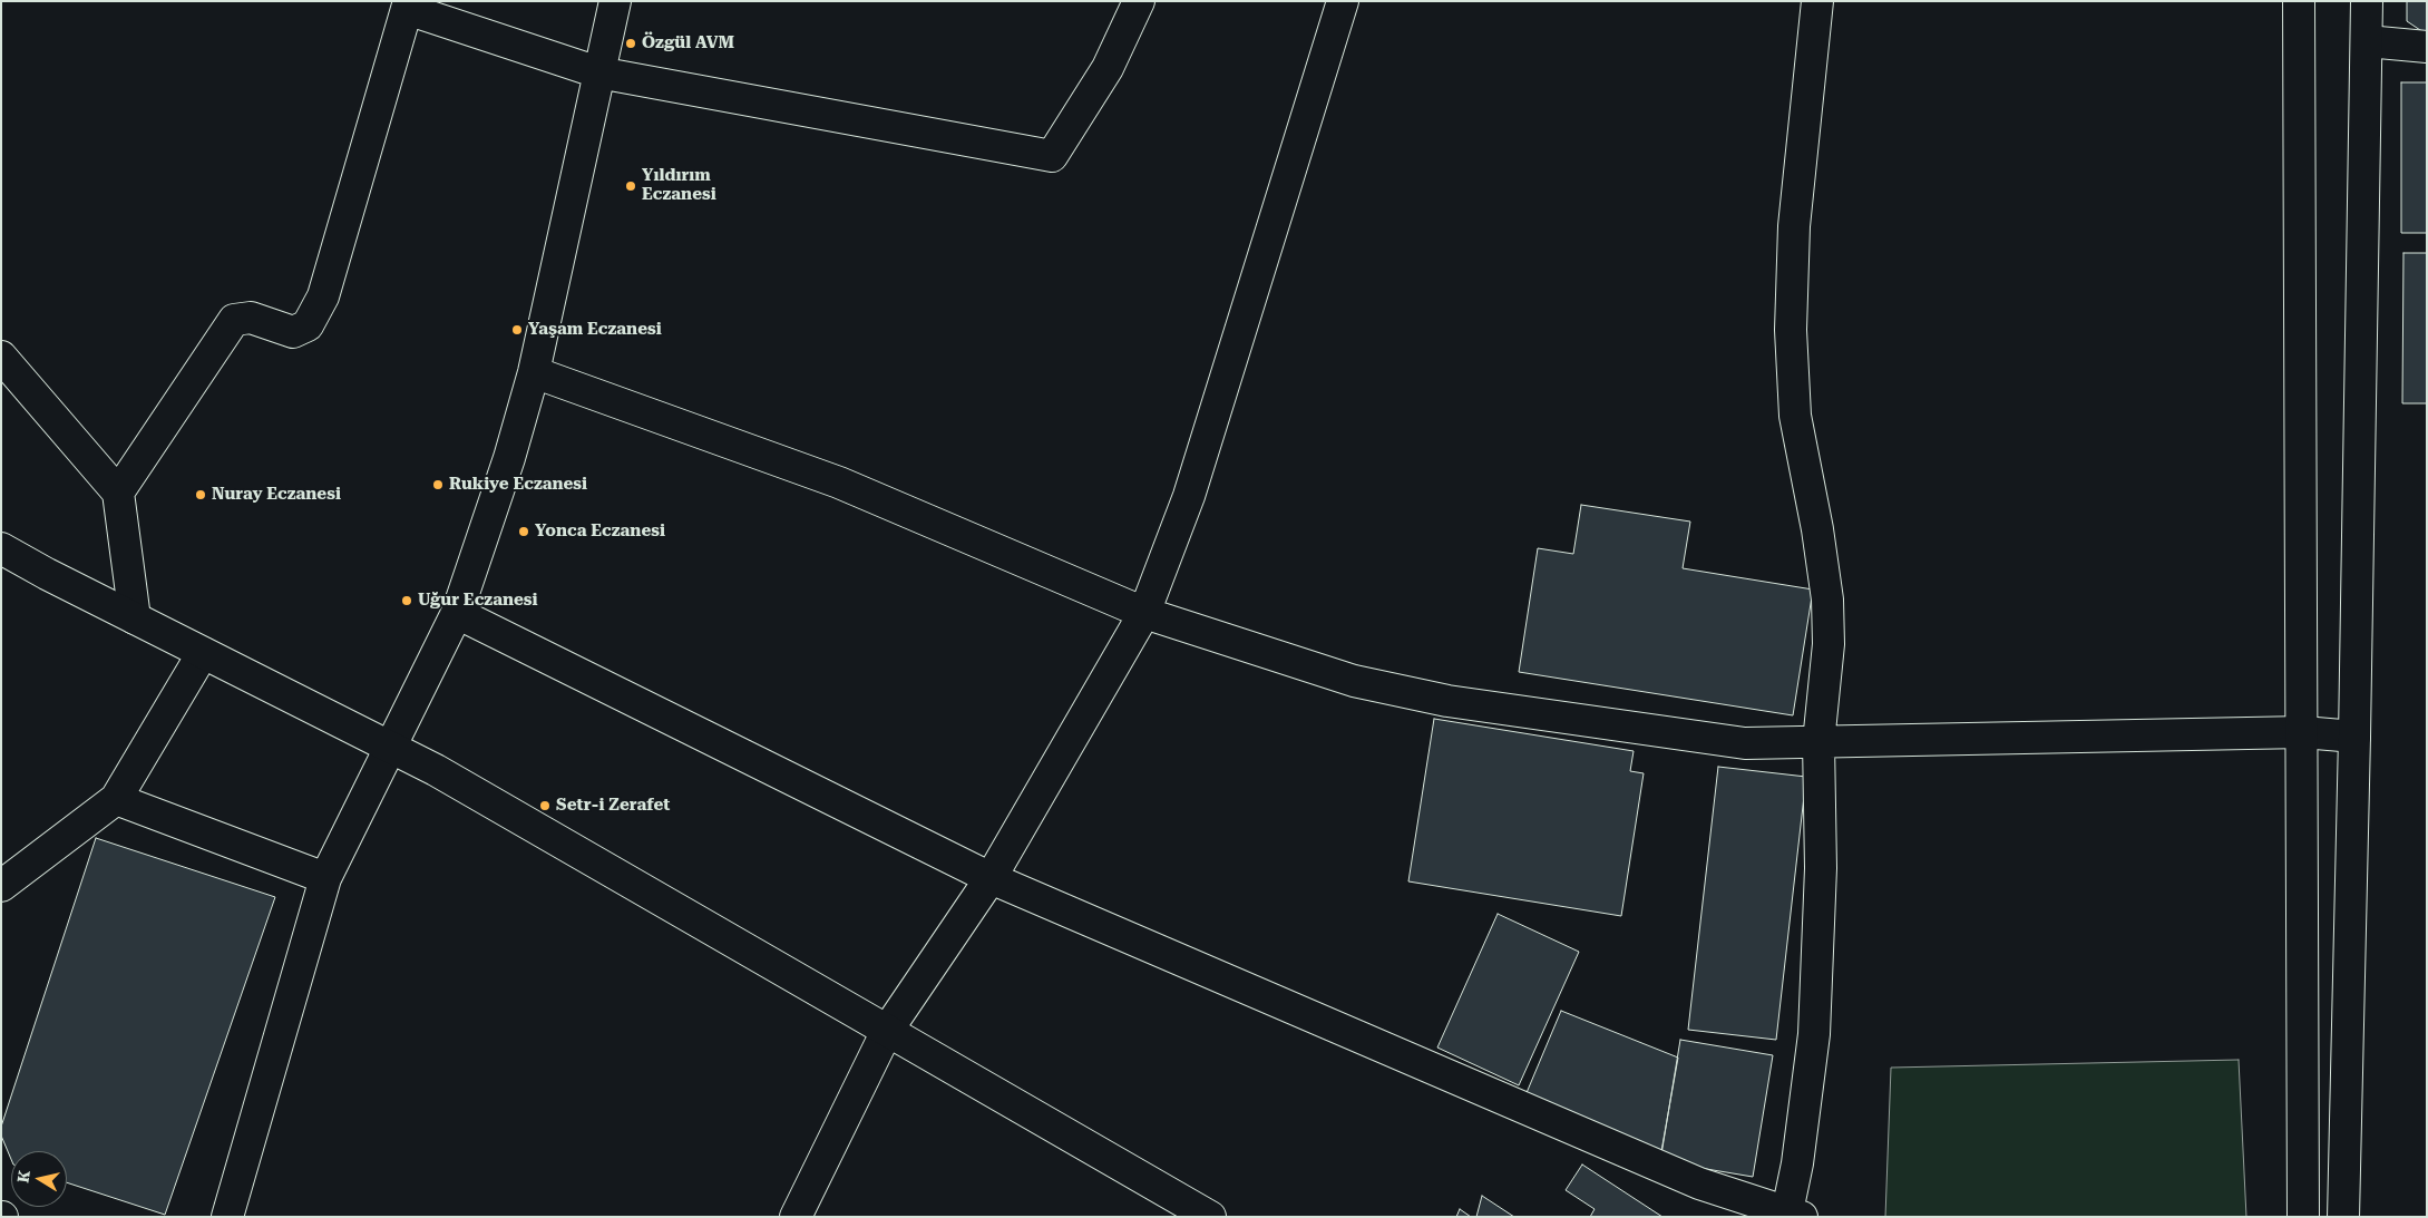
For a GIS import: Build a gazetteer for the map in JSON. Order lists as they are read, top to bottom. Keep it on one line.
{"places":["Özgül AVM","Yıldırım Eczanesi","Yaşam Eczanesi","Rukiye Eczanesi","Nuray Eczanesi","Yonca Eczanesi","Uğur Eczanesi","Setr-i Zerafet"],"north":"left"}
